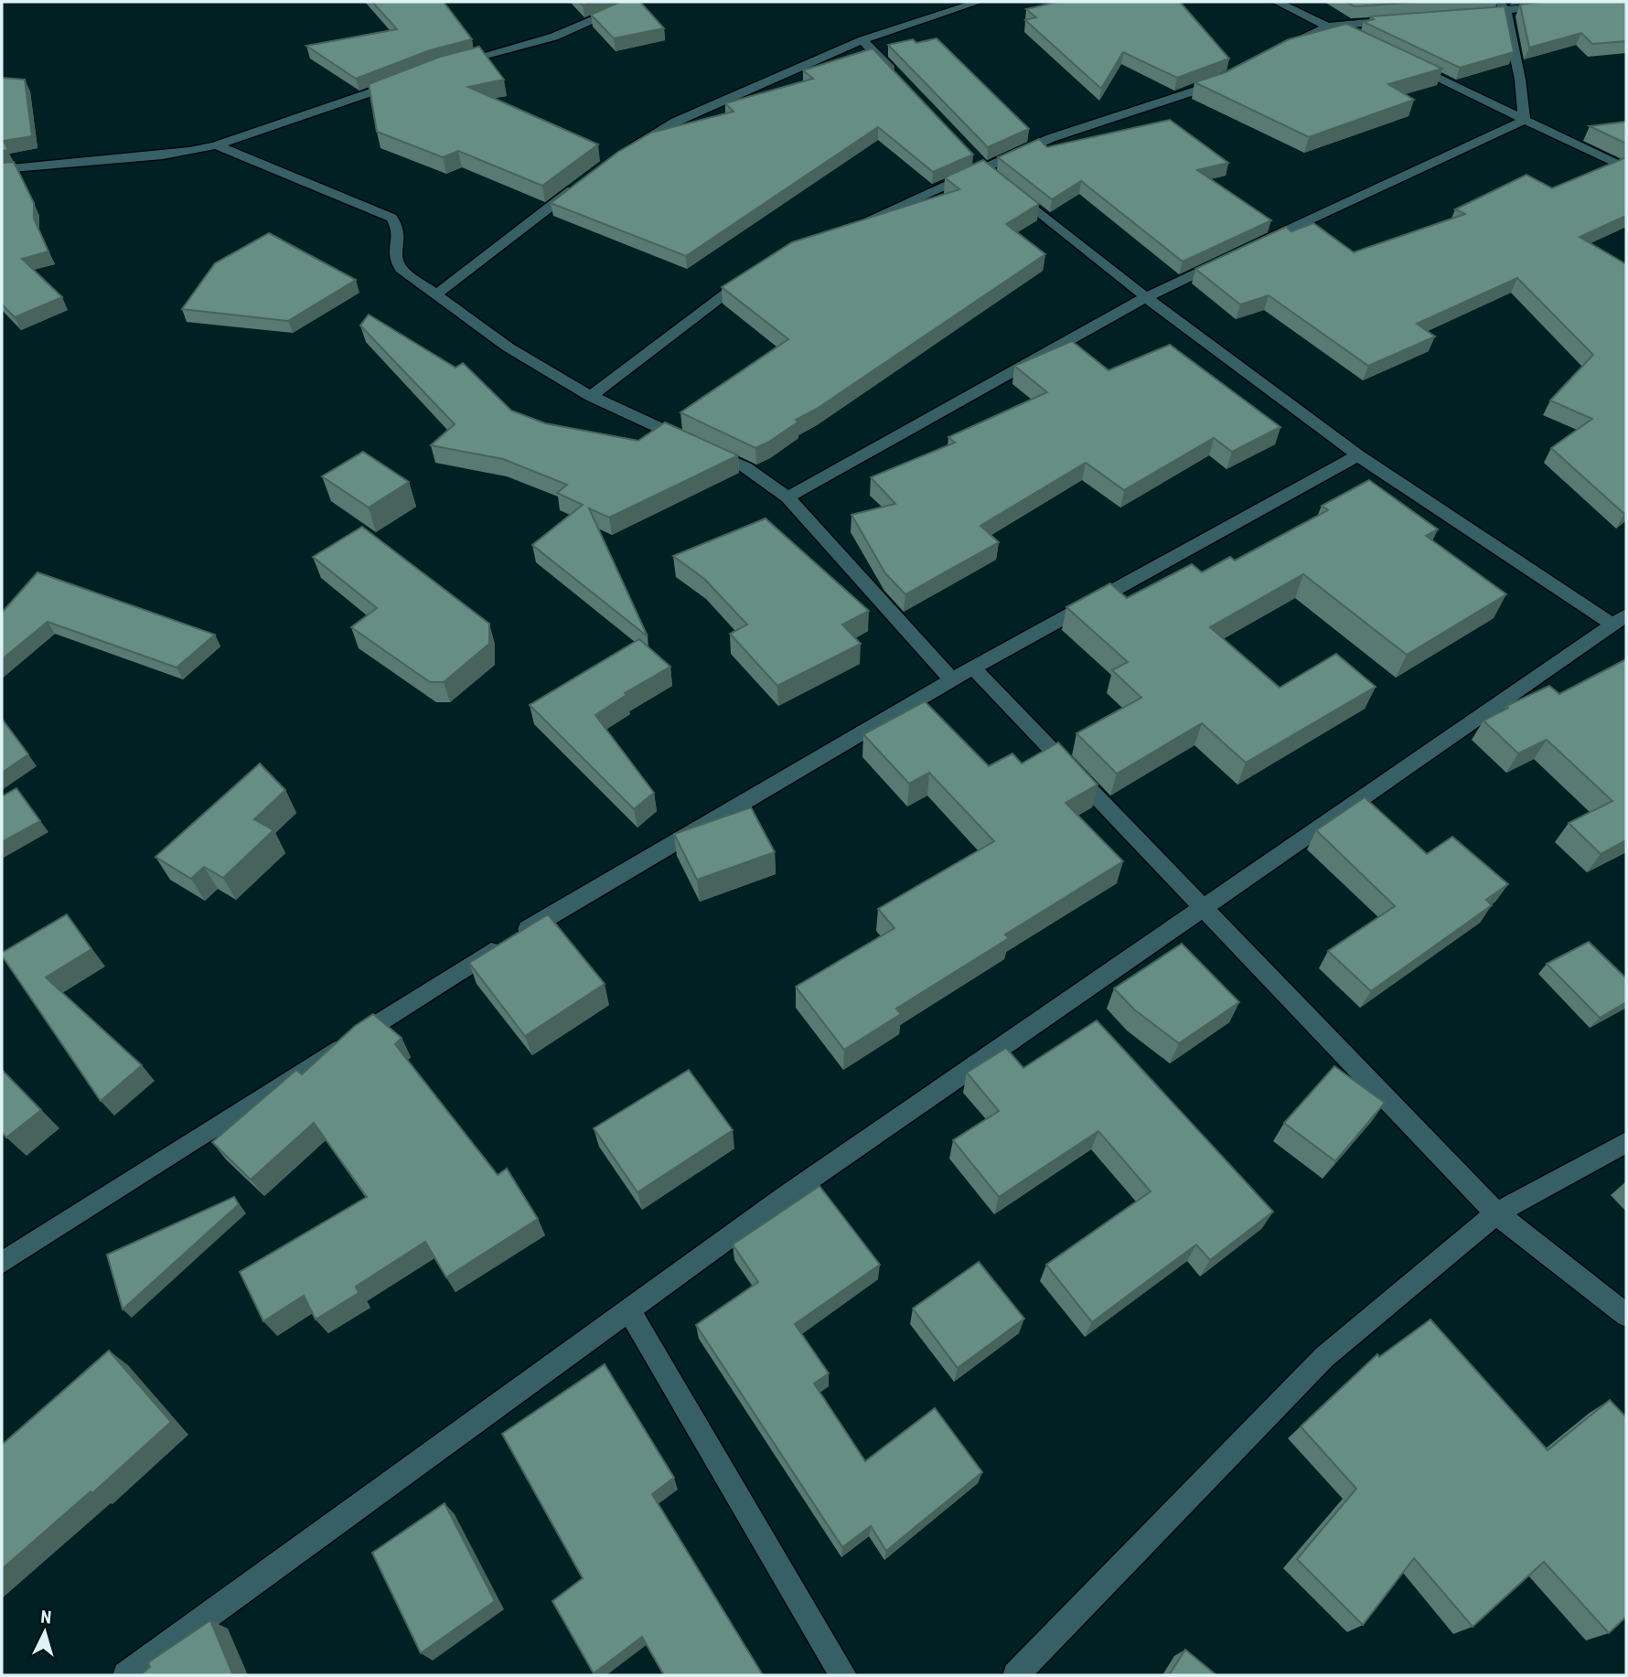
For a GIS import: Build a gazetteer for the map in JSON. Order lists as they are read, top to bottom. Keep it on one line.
{"north":"top"}
